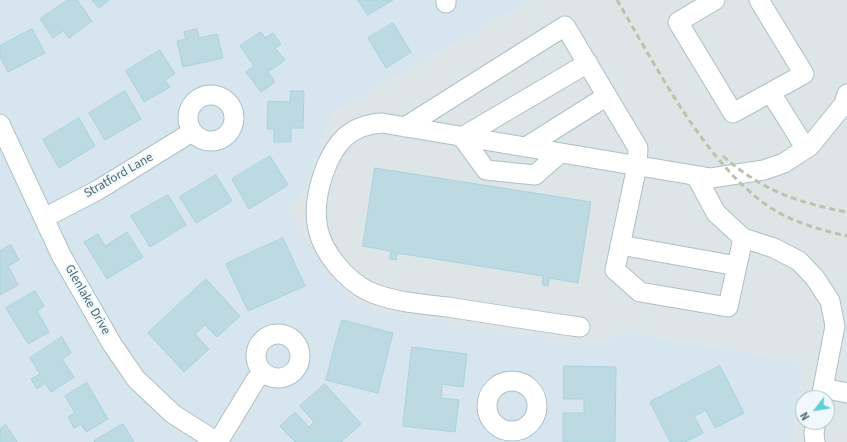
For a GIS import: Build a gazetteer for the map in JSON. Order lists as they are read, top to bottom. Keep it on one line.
{"streets":{"street":["Stratford Lane","Glenlake Drive"]},"crossings":[["Stratford Lane","Glenlake Drive"]],"north":"bottom left"}
